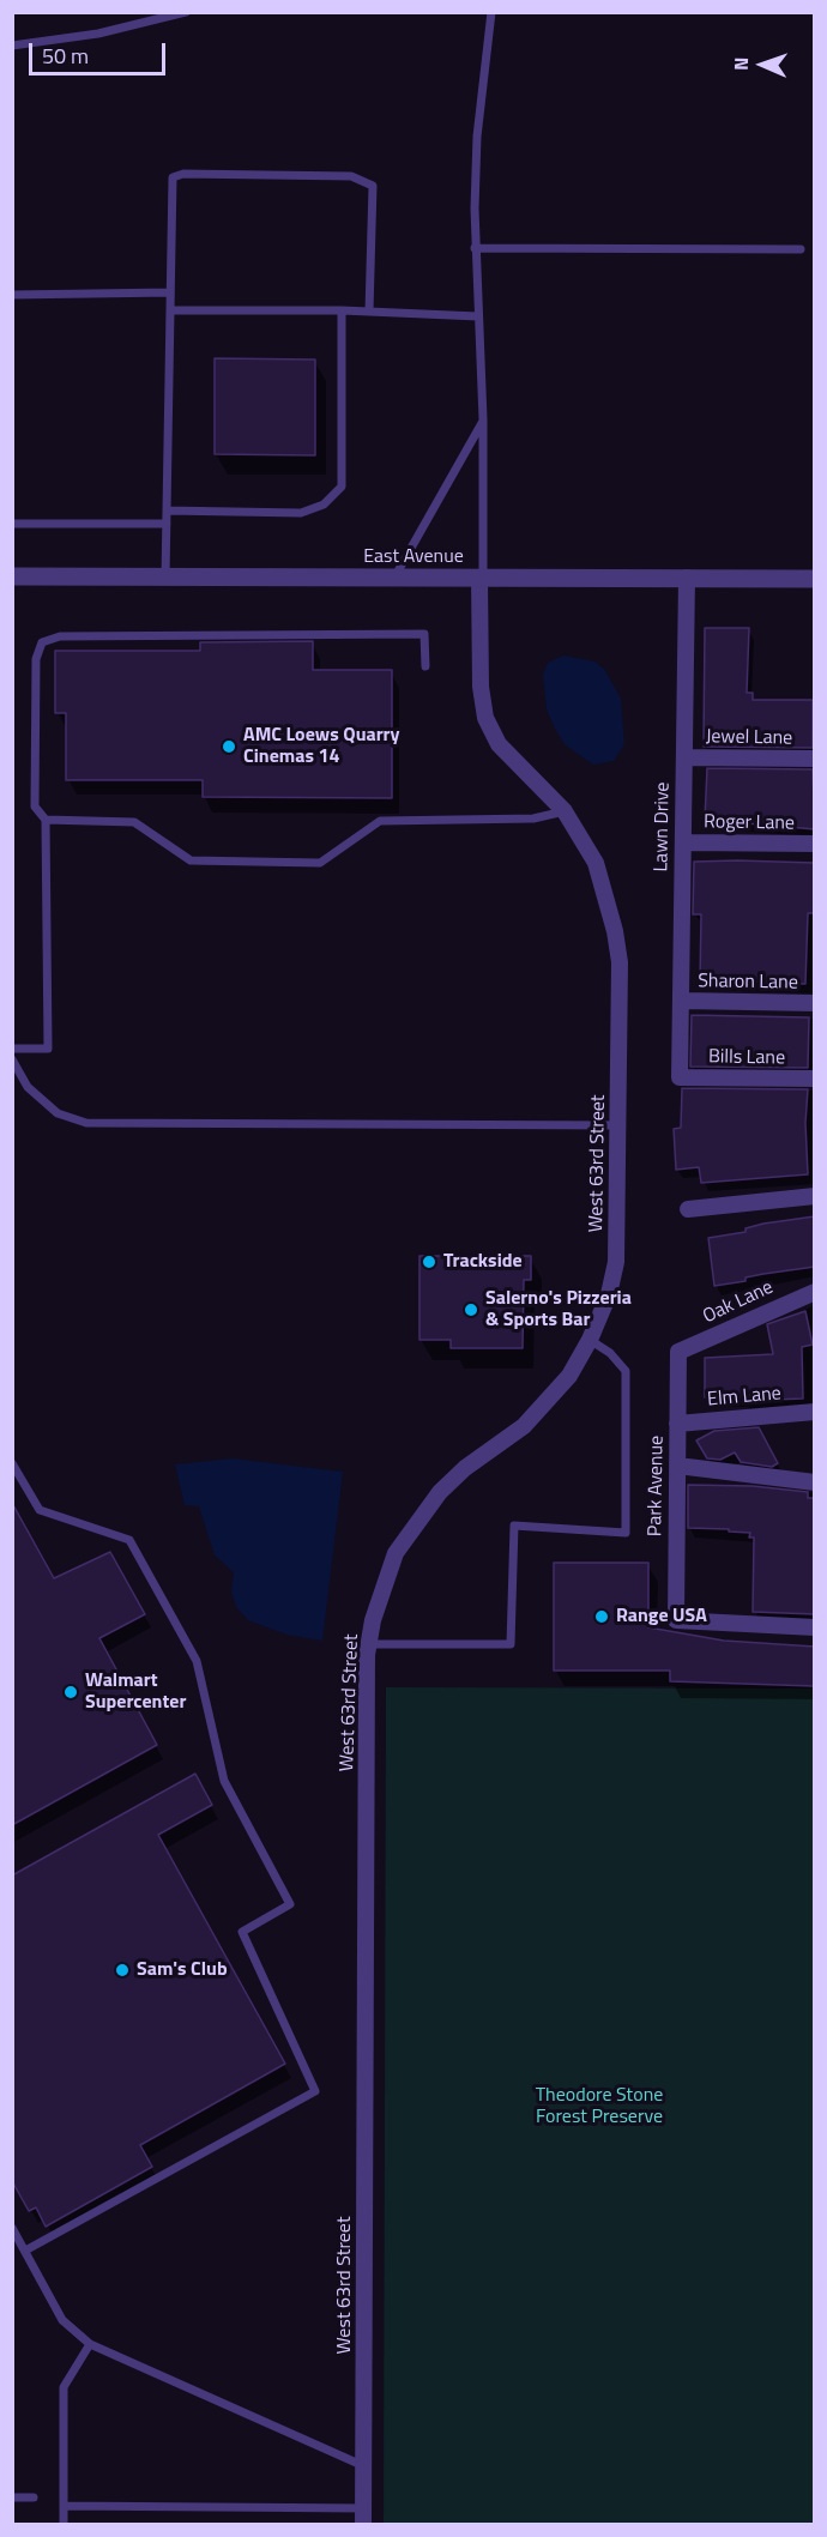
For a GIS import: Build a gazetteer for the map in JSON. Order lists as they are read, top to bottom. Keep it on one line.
{"streets":{"street":["East Avenue","Jewel Lane","Roger Lane","Lawn Drive","Sharon Lane","Bills Lane","West 63rd Street","Oak Lane","Elm Lane","Park Avenue"]},"crossings":[["East Avenue","Lawn Drive"],["East Avenue","West 63rd Street"],["Jewel Lane","Lawn Drive"],["Roger Lane","Lawn Drive"],["Lawn Drive","Sharon Lane"],["Lawn Drive","Bills Lane"],["Oak Lane","Park Avenue"],["Elm Lane","Park Avenue"]],"parks":["Theodore Stone Forest Preserve"],"places":["AMC Loews Quarry Cinemas 14","Trackside","Salerno's Pizzeria & Sports Bar","Range USA","Walmart Supercenter","Sam's Club"],"scale_bar":"50 m","north":"left"}
